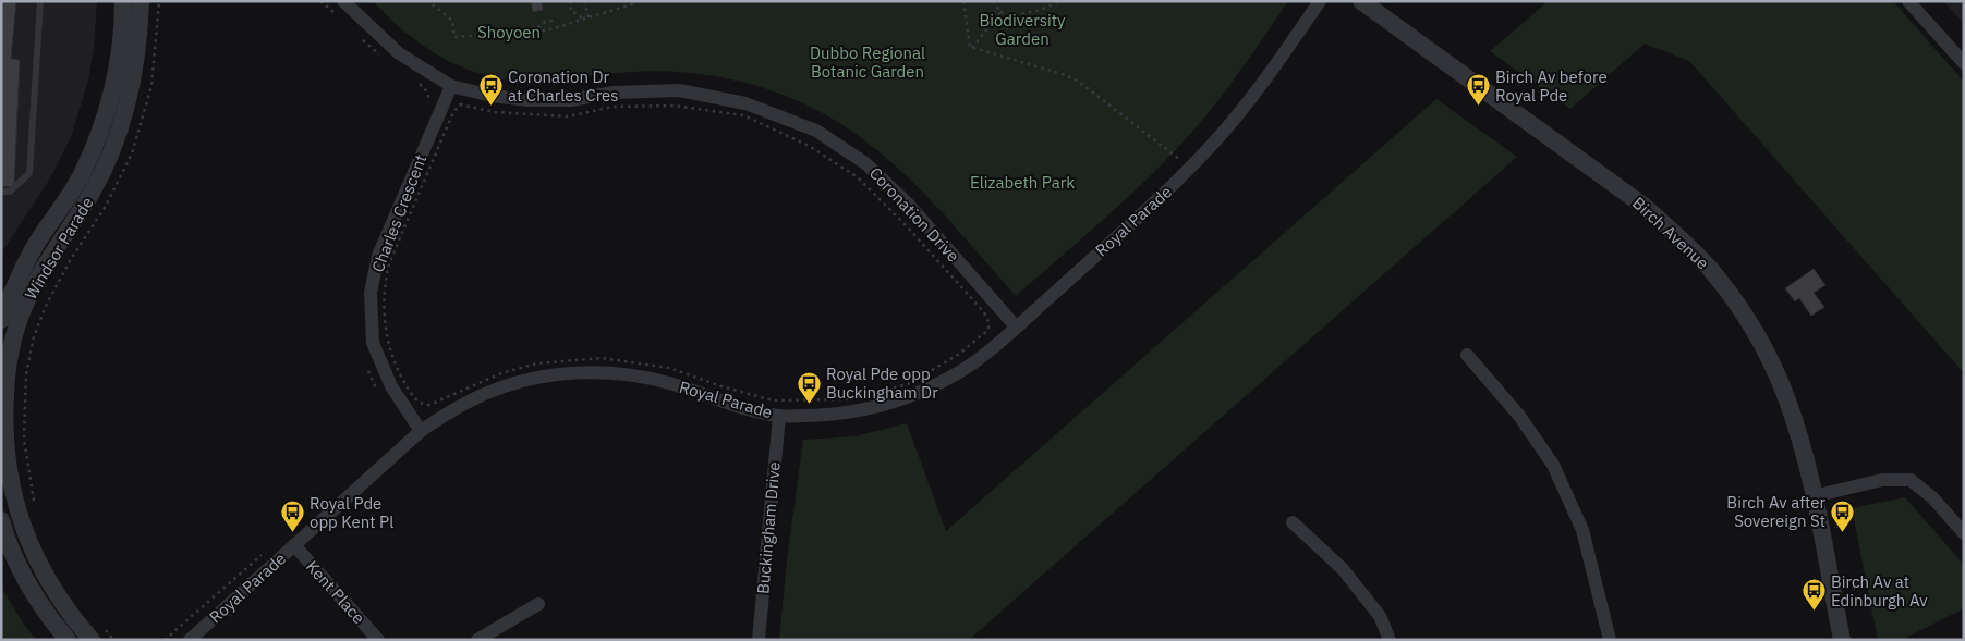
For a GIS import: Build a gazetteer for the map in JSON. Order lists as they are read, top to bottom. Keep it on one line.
{"streets":{"street":["Charles Crescent","Coronation Drive","Royal Parade","Birch Avenue","Windsor Parade","Buckingham Drive","Kent Place"]},"crossings":[["Charles Crescent","Coronation Drive"],["Charles Crescent","Royal Parade"],["Coronation Drive","Royal Parade"],["Royal Parade","Buckingham Drive"],["Royal Parade","Kent Place"]],"parks":["Biodiversity Garden","Shoyoen","Dubbo Regional Botanic Garden","Elizabeth Park"],"places":{"bus stop":["Coronation Dr at Charles Cres","Birch Av before Royal Pde","Royal Pde opp Buckingham Dr","Birch Av after Sovereign St","Royal Pde opp Kent Pl","Birch Av at Edinburgh Av"]}}
